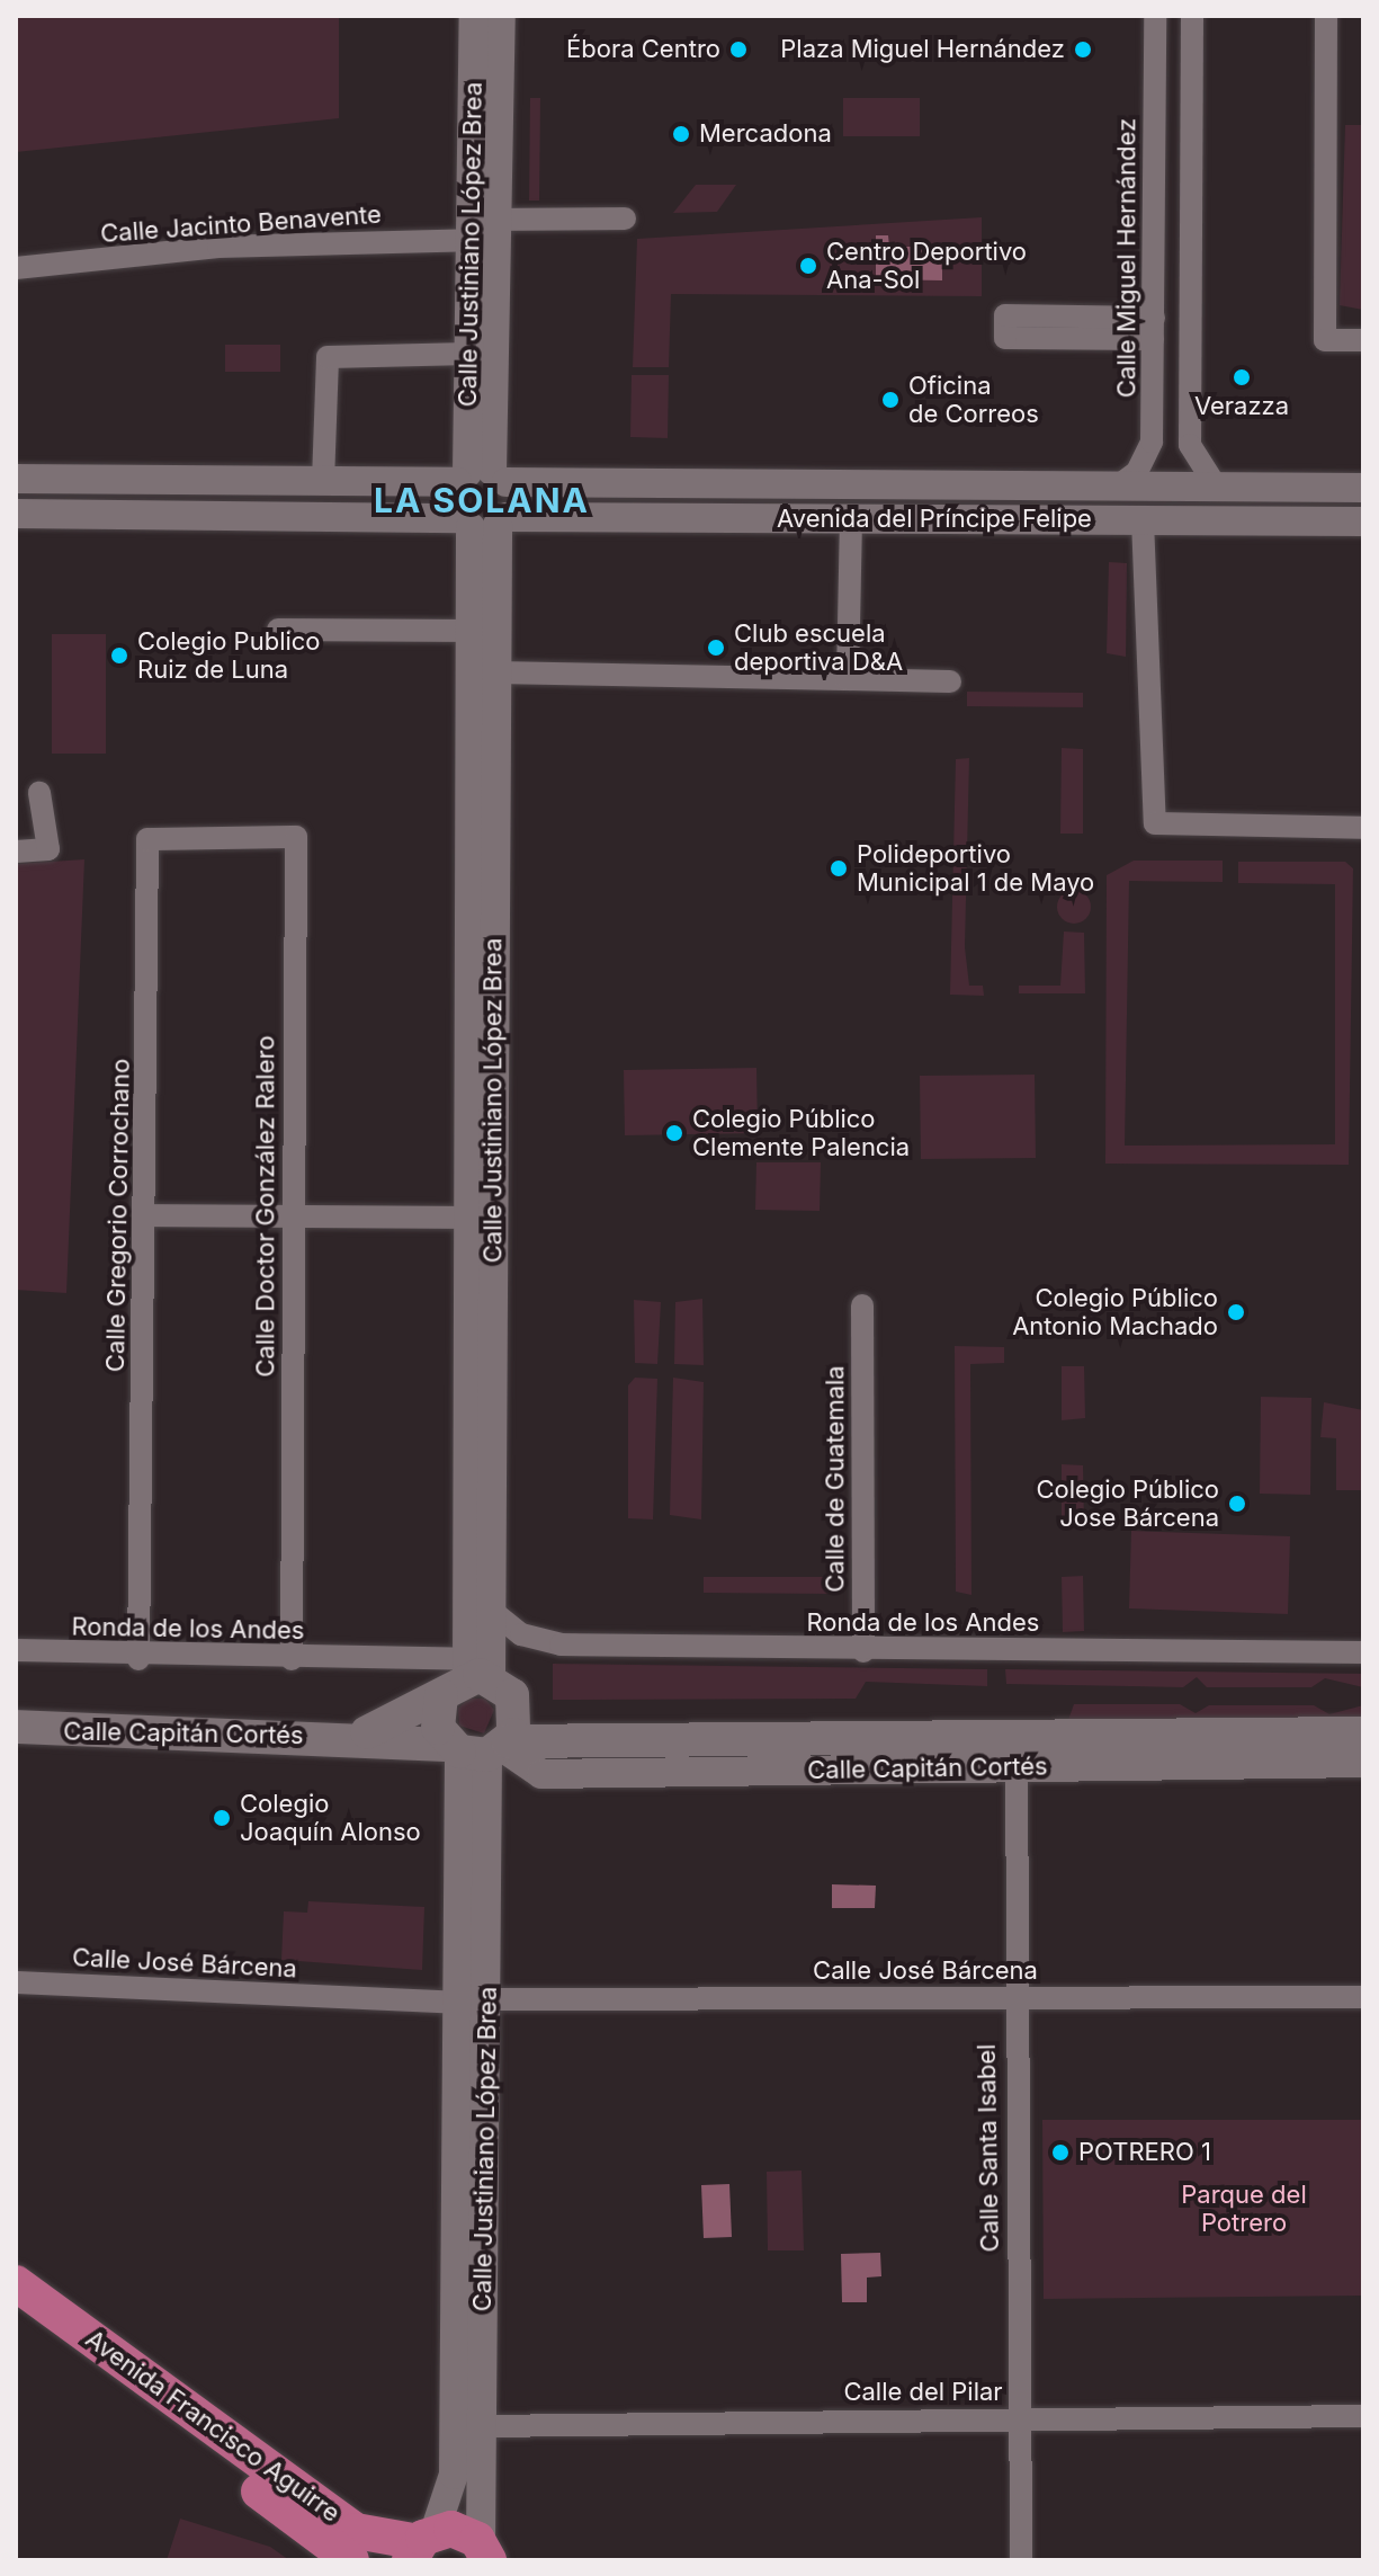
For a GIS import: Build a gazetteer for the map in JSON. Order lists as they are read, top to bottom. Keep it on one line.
{"streets":{"main road":["Calle Capitán Cortés","Avenida Francisco Aguirre"],"street":["Calle Jacinto Benavente","Calle Justiniano López Brea","Calle Miguel Hernández","Avenida del Príncipe Felipe","Calle Doctor González Ralero","Calle Gregorio Corrochano","Calle de Guatemala","Ronda de los Andes","Calle José Bárcena","Calle Santa Isabel","Calle del Pilar"]},"crossings":[["Calle Jacinto Benavente","Calle Justiniano López Brea"],["Calle Justiniano López Brea","Avenida del Príncipe Felipe"],["Calle Justiniano López Brea","Ronda de los Andes"],["Calle Justiniano López Brea","Calle Capitán Cortés"],["Calle Justiniano López Brea","Calle José Bárcena"],["Calle Justiniano López Brea","Calle del Pilar"],["Calle Justiniano López Brea","Avenida Francisco Aguirre"],["Calle Miguel Hernández","Avenida del Príncipe Felipe"],["Calle Doctor González Ralero","Calle Gregorio Corrochano"],["Calle Doctor González Ralero","Ronda de los Andes"],["Calle Gregorio Corrochano","Ronda de los Andes"],["Calle de Guatemala","Ronda de los Andes"],["Ronda de los Andes","Calle Capitán Cortés"],["Calle Capitán Cortés","Calle Santa Isabel"],["Calle José Bárcena","Calle Santa Isabel"],["Calle Santa Isabel","Calle del Pilar"]],"districts":["LA SOLANA"],"parks":["Parque del Potrero"],"places":["Ébora Centro","Plaza Miguel Hernández","Mercadona","Centro Deportivo Ana-Sol","Verazza","Oficina de Correos","Club escuela deportiva D&A","Colegio Publico Ruiz de Luna","Polideportivo Municipal 1 de Mayo","Colegio Público Clemente Palencia","Colegio Público Antonio Machado","Colegio Público Jose Bárcena","Colegio Joaquín Alonso","POTRERO 1"]}
